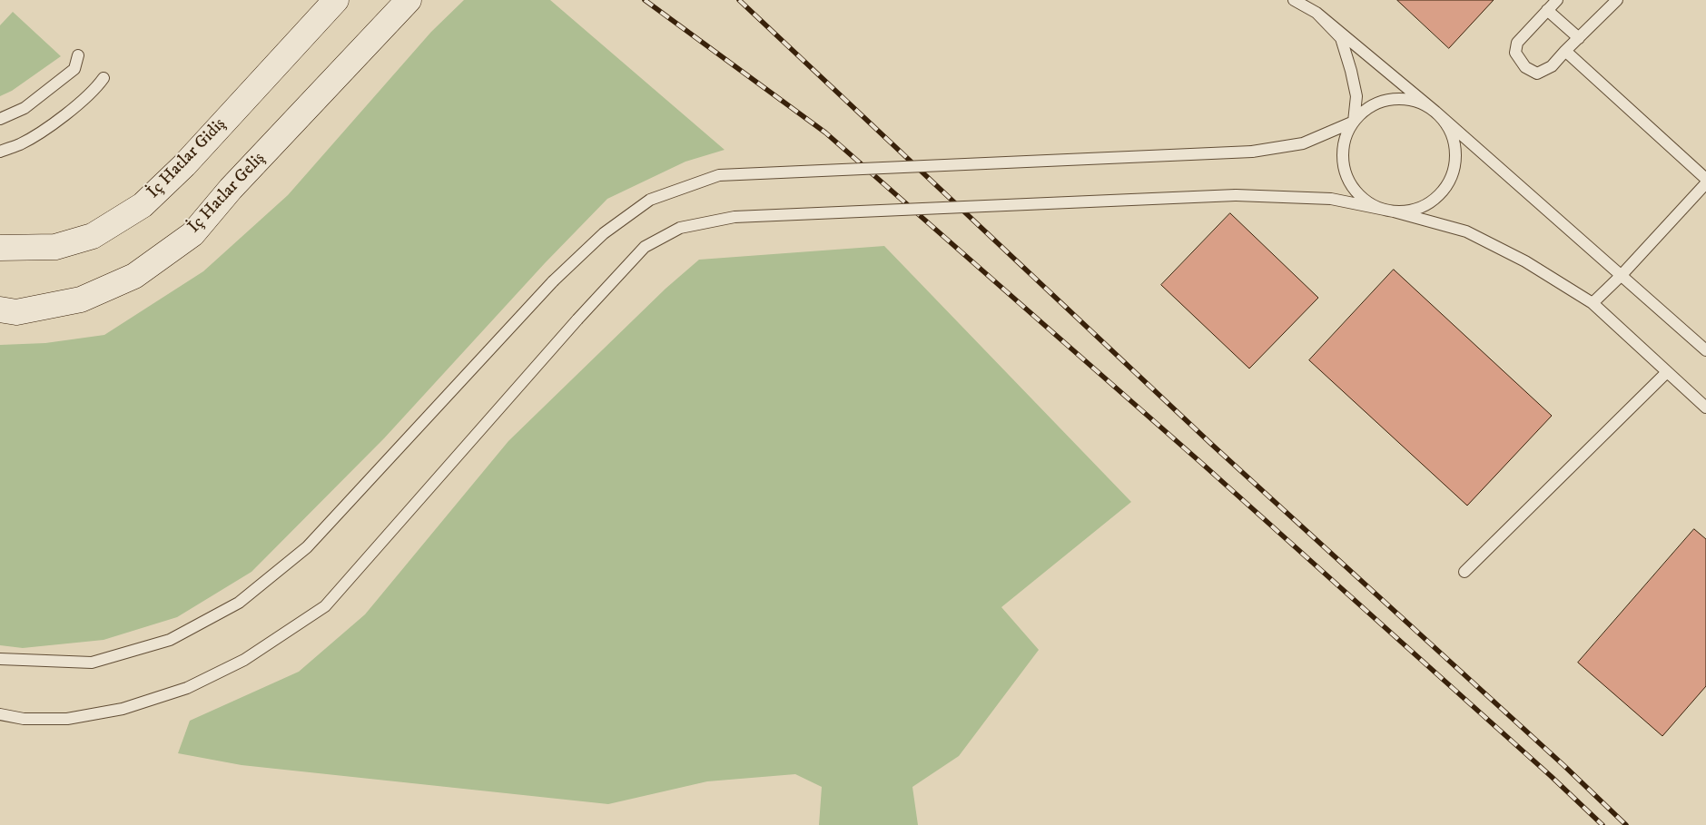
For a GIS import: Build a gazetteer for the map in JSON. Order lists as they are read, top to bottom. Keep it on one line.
{"streets":{"street":["İç Hatlar Gidiş","İç Hatlar Geliş"]}}
